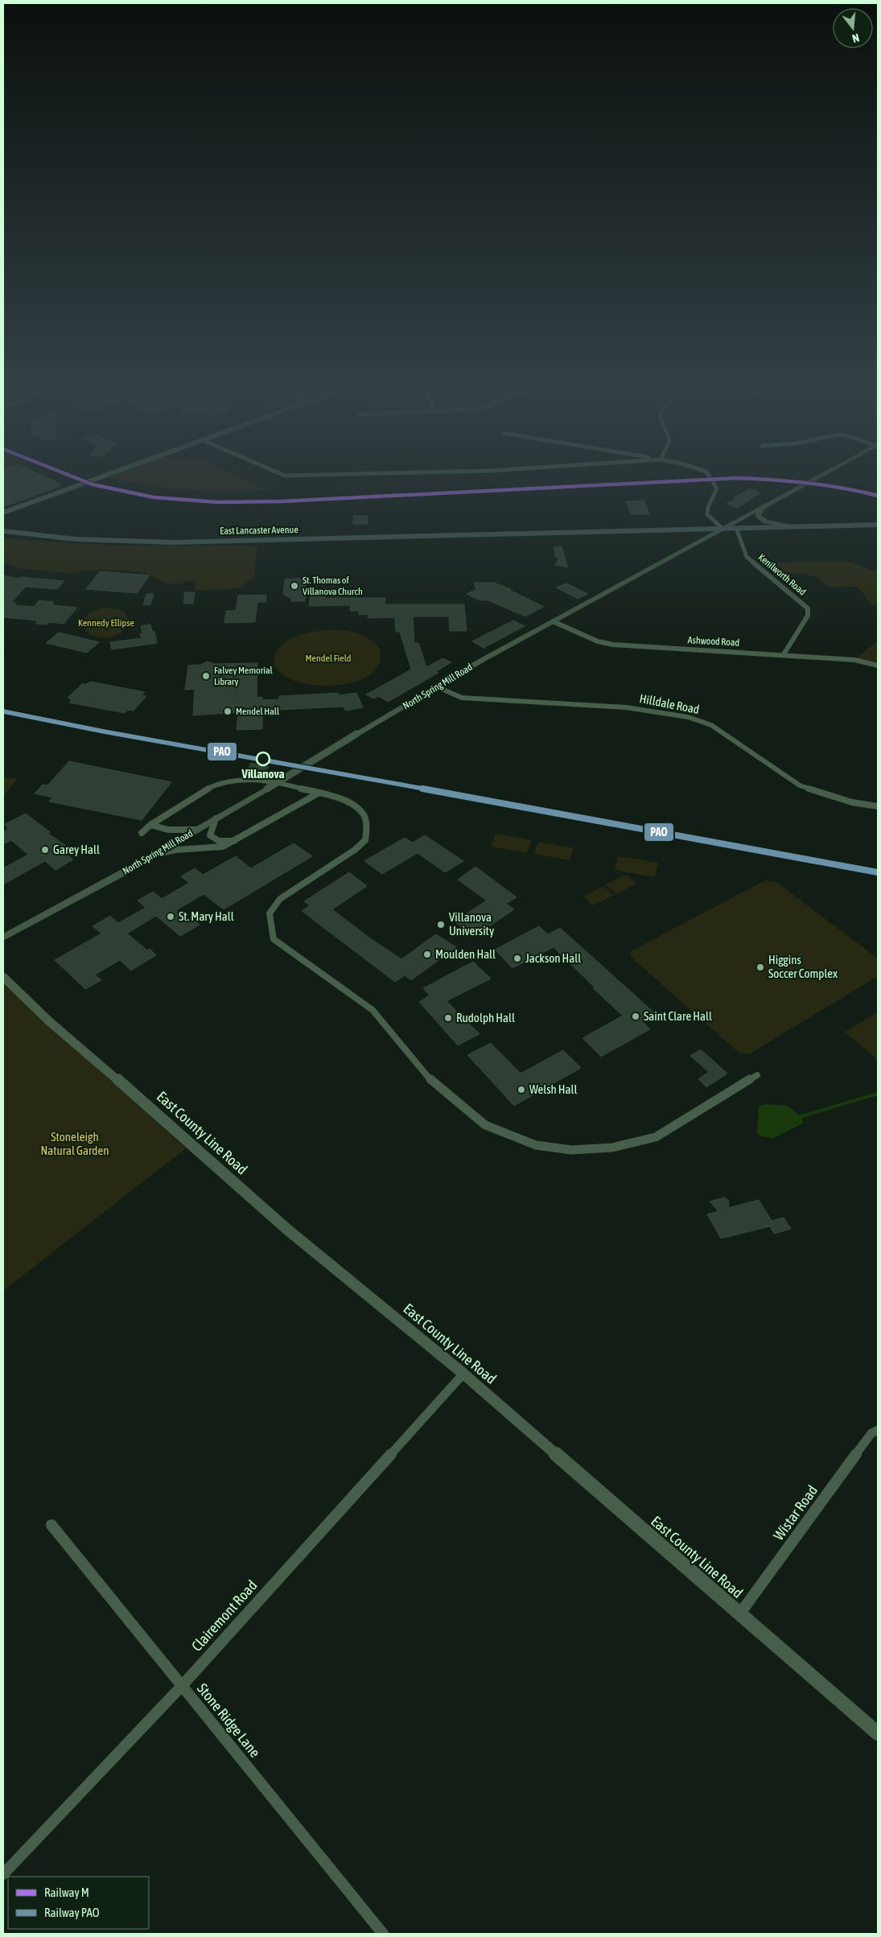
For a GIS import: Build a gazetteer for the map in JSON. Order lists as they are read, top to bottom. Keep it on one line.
{"streets":{"highway":["East Lancaster Avenue"],"main road":["North Spring Mill Road"],"street":["Kenilworth Road","Ashwood Road","Hilldale Road","East County Line Road","Wistar Road","Clairemont Road","Stone Ridge Lane"]},"crossings":[["East Lancaster Avenue","Kenilworth Road"],["East Lancaster Avenue","North Spring Mill Road"],["Kenilworth Road","Ashwood Road"],["Ashwood Road","North Spring Mill Road"],["North Spring Mill Road","Hilldale Road"],["East County Line Road","Wistar Road"],["East County Line Road","Clairemont Road"],["Clairemont Road","Stone Ridge Lane"]],"parks":["Kennedy Ellipse","Mendel Field","Stoneleigh Natural Garden"],"places":["St. Thomas of Villanova Church","Falvey Memorial Library","Mendel Hall","Villanova","Garey Hall","St. Mary Hall","Villanova University","Moulden Hall","Jackson Hall","Higgins Soccer Complex","Saint Clare Hall","Rudolph Hall","Welsh Hall"],"lines":["rail line M","rail line PAO"],"legend":["Railway M","Railway PAO"],"north":"bottom"}
